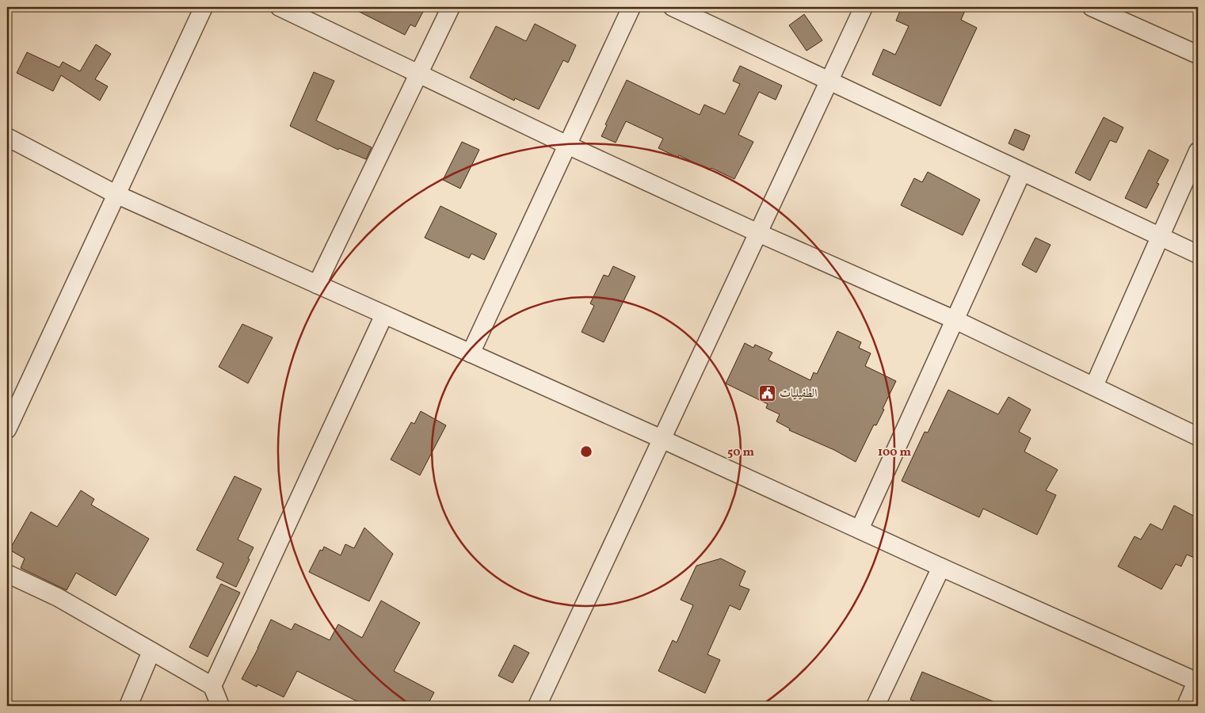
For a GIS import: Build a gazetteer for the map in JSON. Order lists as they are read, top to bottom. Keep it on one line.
{"places":{"public building":["الطفيليات"]},"rings":["50 m","100 m"]}
